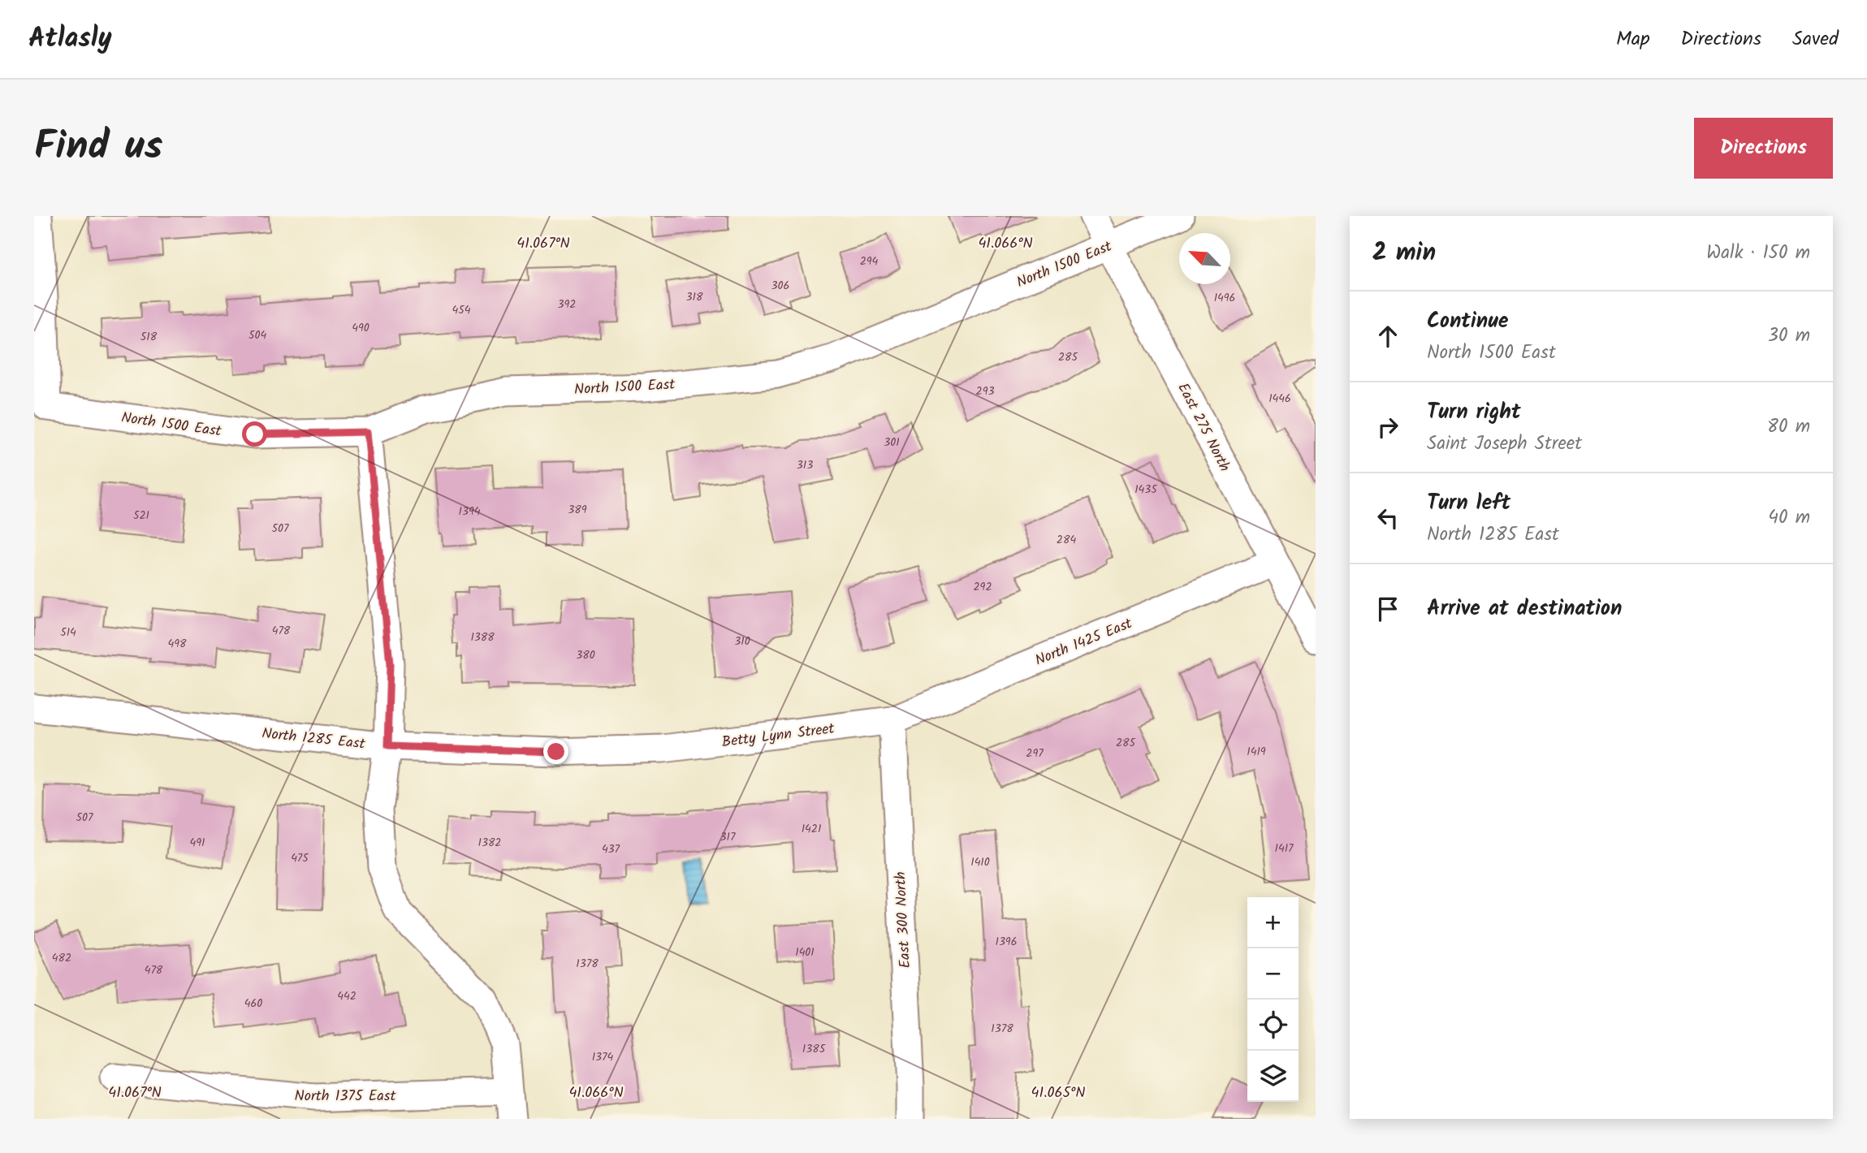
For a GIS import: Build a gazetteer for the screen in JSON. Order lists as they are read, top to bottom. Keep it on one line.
{"streets":{"street":["North 1500 East","East 275 North","North 1425 East","Betty Lynn Street","North 1285 East","East 300 North","North 1375 East"]},"crossings":[["North 1500 East","East 275 North"],["East 275 North","North 1425 East"],["North 1425 East","Betty Lynn Street"],["North 1425 East","East 300 North"],["Betty Lynn Street","North 1285 East"],["Betty Lynn Street","East 300 North"]],"house_numbers":["294","306","318","1496","392","454","490","504","518","285","293","1446","301","313","1435","389","1394","521","507","284","292","478","514","1388","310","498","380","285","1419","297","507","1421","317","491","1382","1417","437","475","1410","1396","1401","482","1378","478","442","460","1378","1385","1374"],"north":"top left","page":{"header":"Atlasly","nav":["Map","Directions","Saved"],"title":"Find us","buttons":"Directions","heading":["2 min","Walk · 150 m"],"list":[["Continue","North 1500 East","30 m"],["Turn right","Saint Joseph Street","80 m"],["Turn left","North 1285 East","40 m"],"Arrive at destination"],"map_buttons":["+","−"]},"coordinates":["41.067°N","41.066°N","41.065°N"]}
